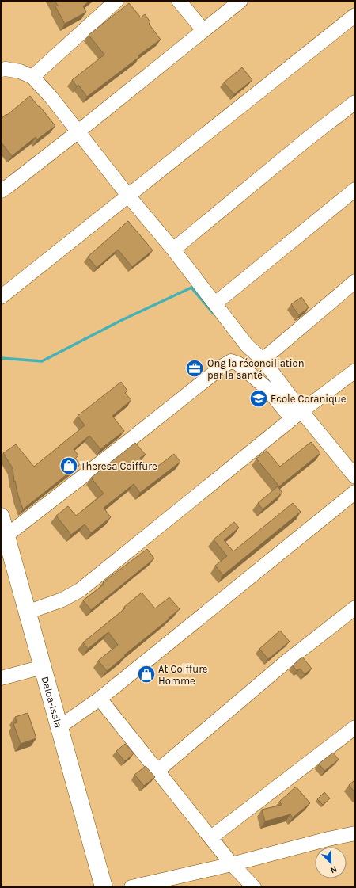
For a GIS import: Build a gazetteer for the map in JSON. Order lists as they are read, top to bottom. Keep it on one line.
{"streets":{"main road":["Daloa-Issia"]},"places":{"office":["Ong la réconciliation par la santé"],"school or university":["Ecole Coranique"],"shop":["Theresa Coiffure","At Coiffure Homme"]},"north":"bottom right"}
